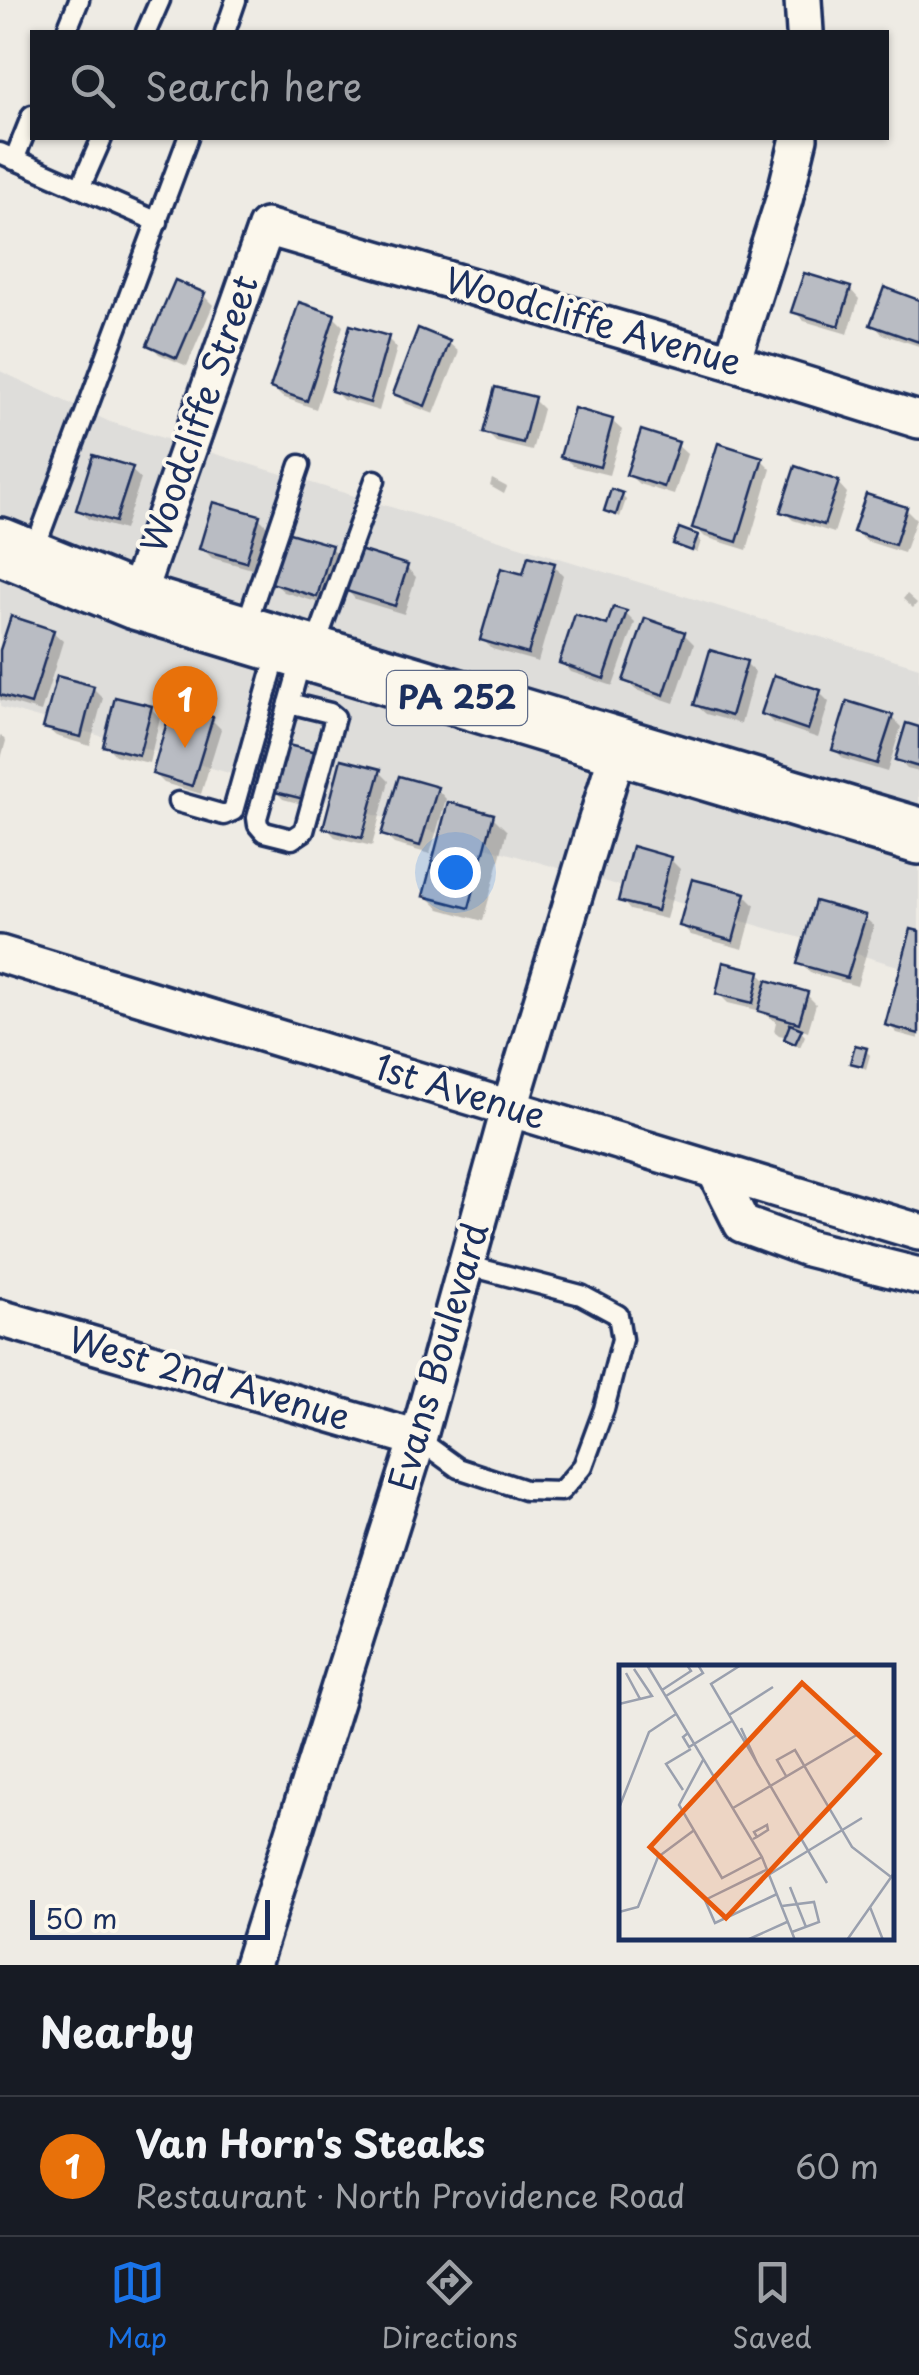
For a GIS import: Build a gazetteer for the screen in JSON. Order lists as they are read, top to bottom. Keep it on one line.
{"streets":{"main road":["PA 252"],"street":["Woodcliffe Avenue","Woodcliffe Street","1st Avenue","Evans Boulevard","West 2nd Avenue"]},"crossings":[["Woodcliffe Avenue","Woodcliffe Street"],["Woodcliffe Street","PA 252"],["PA 252","Evans Boulevard"],["1st Avenue","Evans Boulevard"],["Evans Boulevard","West 2nd Avenue"]],"scale_bar":"50 m","page":{"search":"Search here","pins":"1","scale":"50 m","heading":"Nearby","list":[{"mark":"1","name":"Van Horn's Steaks","note":"Restaurant · North Providence Road","value":"60 m"}],"nav":["Map","Directions","Saved"]}}
